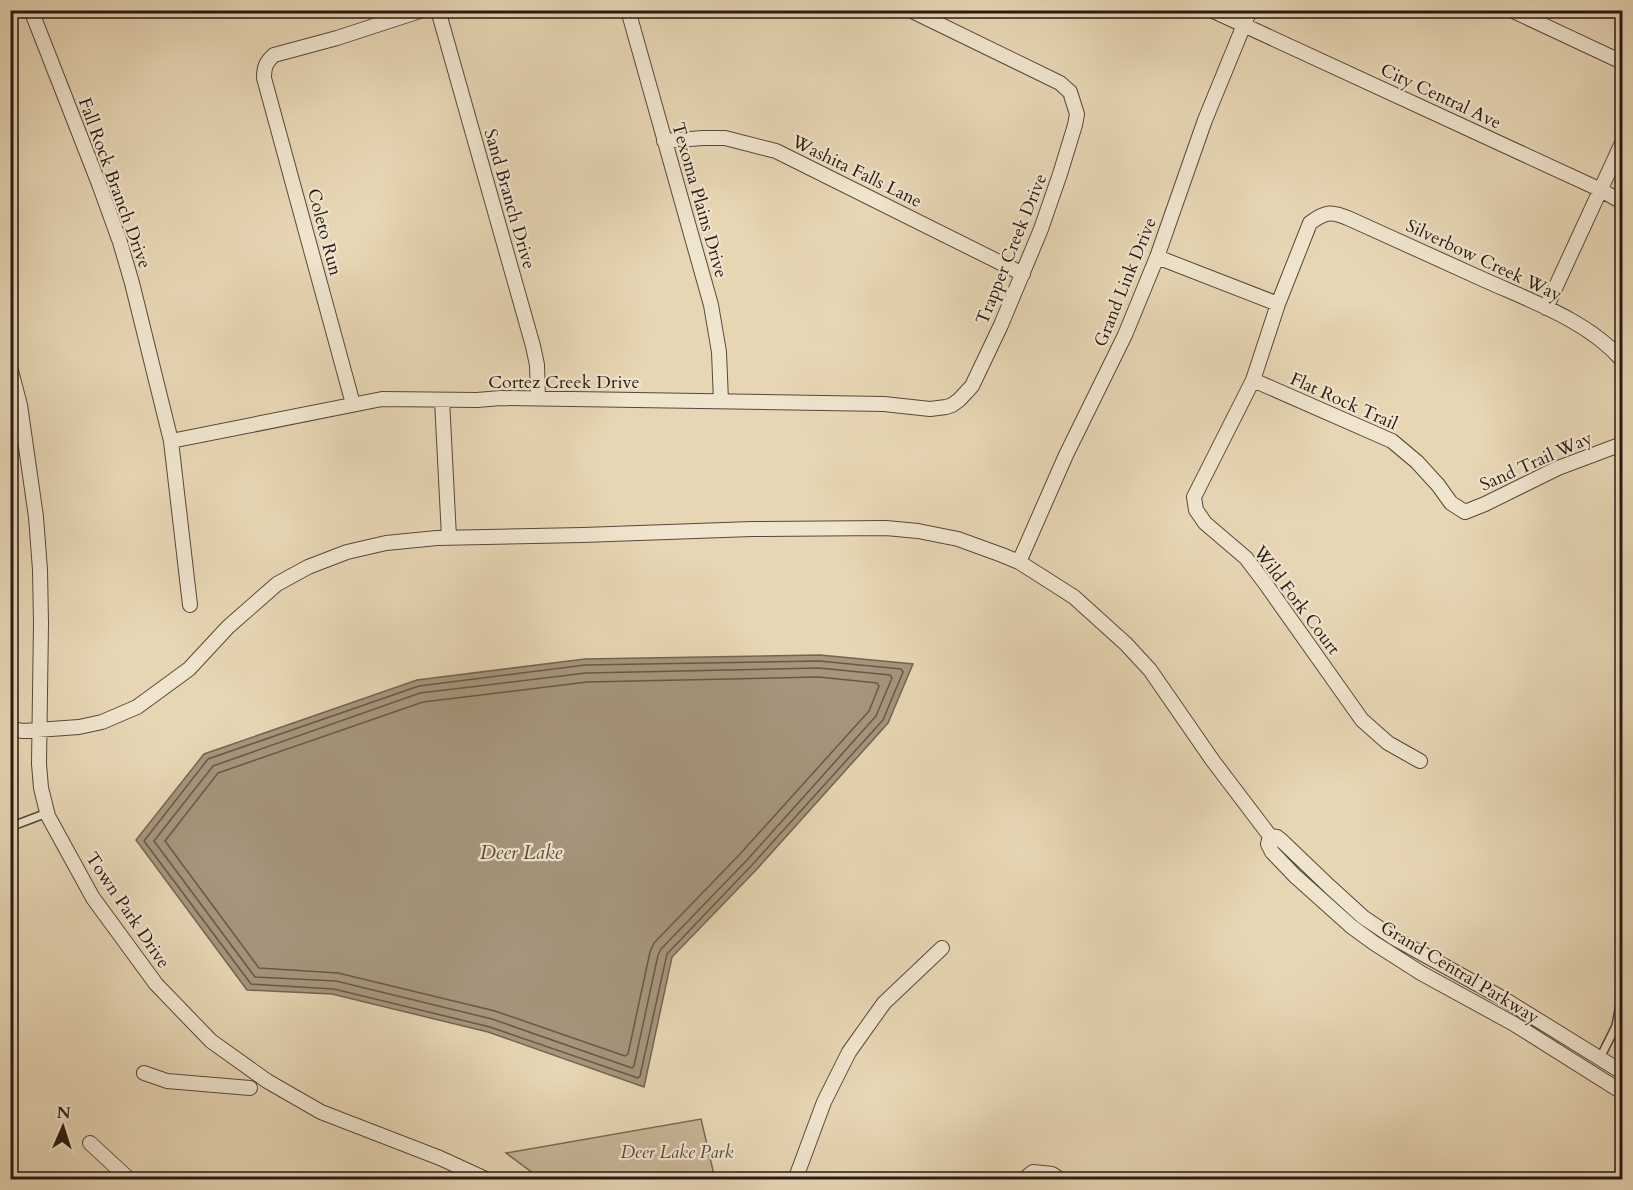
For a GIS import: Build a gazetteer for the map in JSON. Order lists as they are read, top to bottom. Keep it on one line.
{"streets":{"street":["City Central Ave","Washita Falls Lane","Fall Rock Branch Drive","Sand Branch Drive","Texoma Plains Drive","Coleto Run","Trapper Creek Drive","Silverbow Creek Way","Grand Link Drive","Cortez Creek Drive","Flat Rock Trail","Sand Trail Way","Wild Fork Court","Town Park Drive","Grand Central Parkway"]},"crossings":[["City Central Ave","Grand Link Drive"],["Washita Falls Lane","Texoma Plains Drive"],["Washita Falls Lane","Trapper Creek Drive"],["Fall Rock Branch Drive","Cortez Creek Drive"],["Sand Branch Drive","Cortez Creek Drive"],["Texoma Plains Drive","Cortez Creek Drive"],["Coleto Run","Cortez Creek Drive"],["Trapper Creek Drive","Cortez Creek Drive"],["Silverbow Creek Way","Wild Fork Court"],["Flat Rock Trail","Sand Trail Way"],["Flat Rock Trail","Wild Fork Court"]],"water":["Deer Lake"],"parks":["Deer Lake Park"],"north":"top"}
